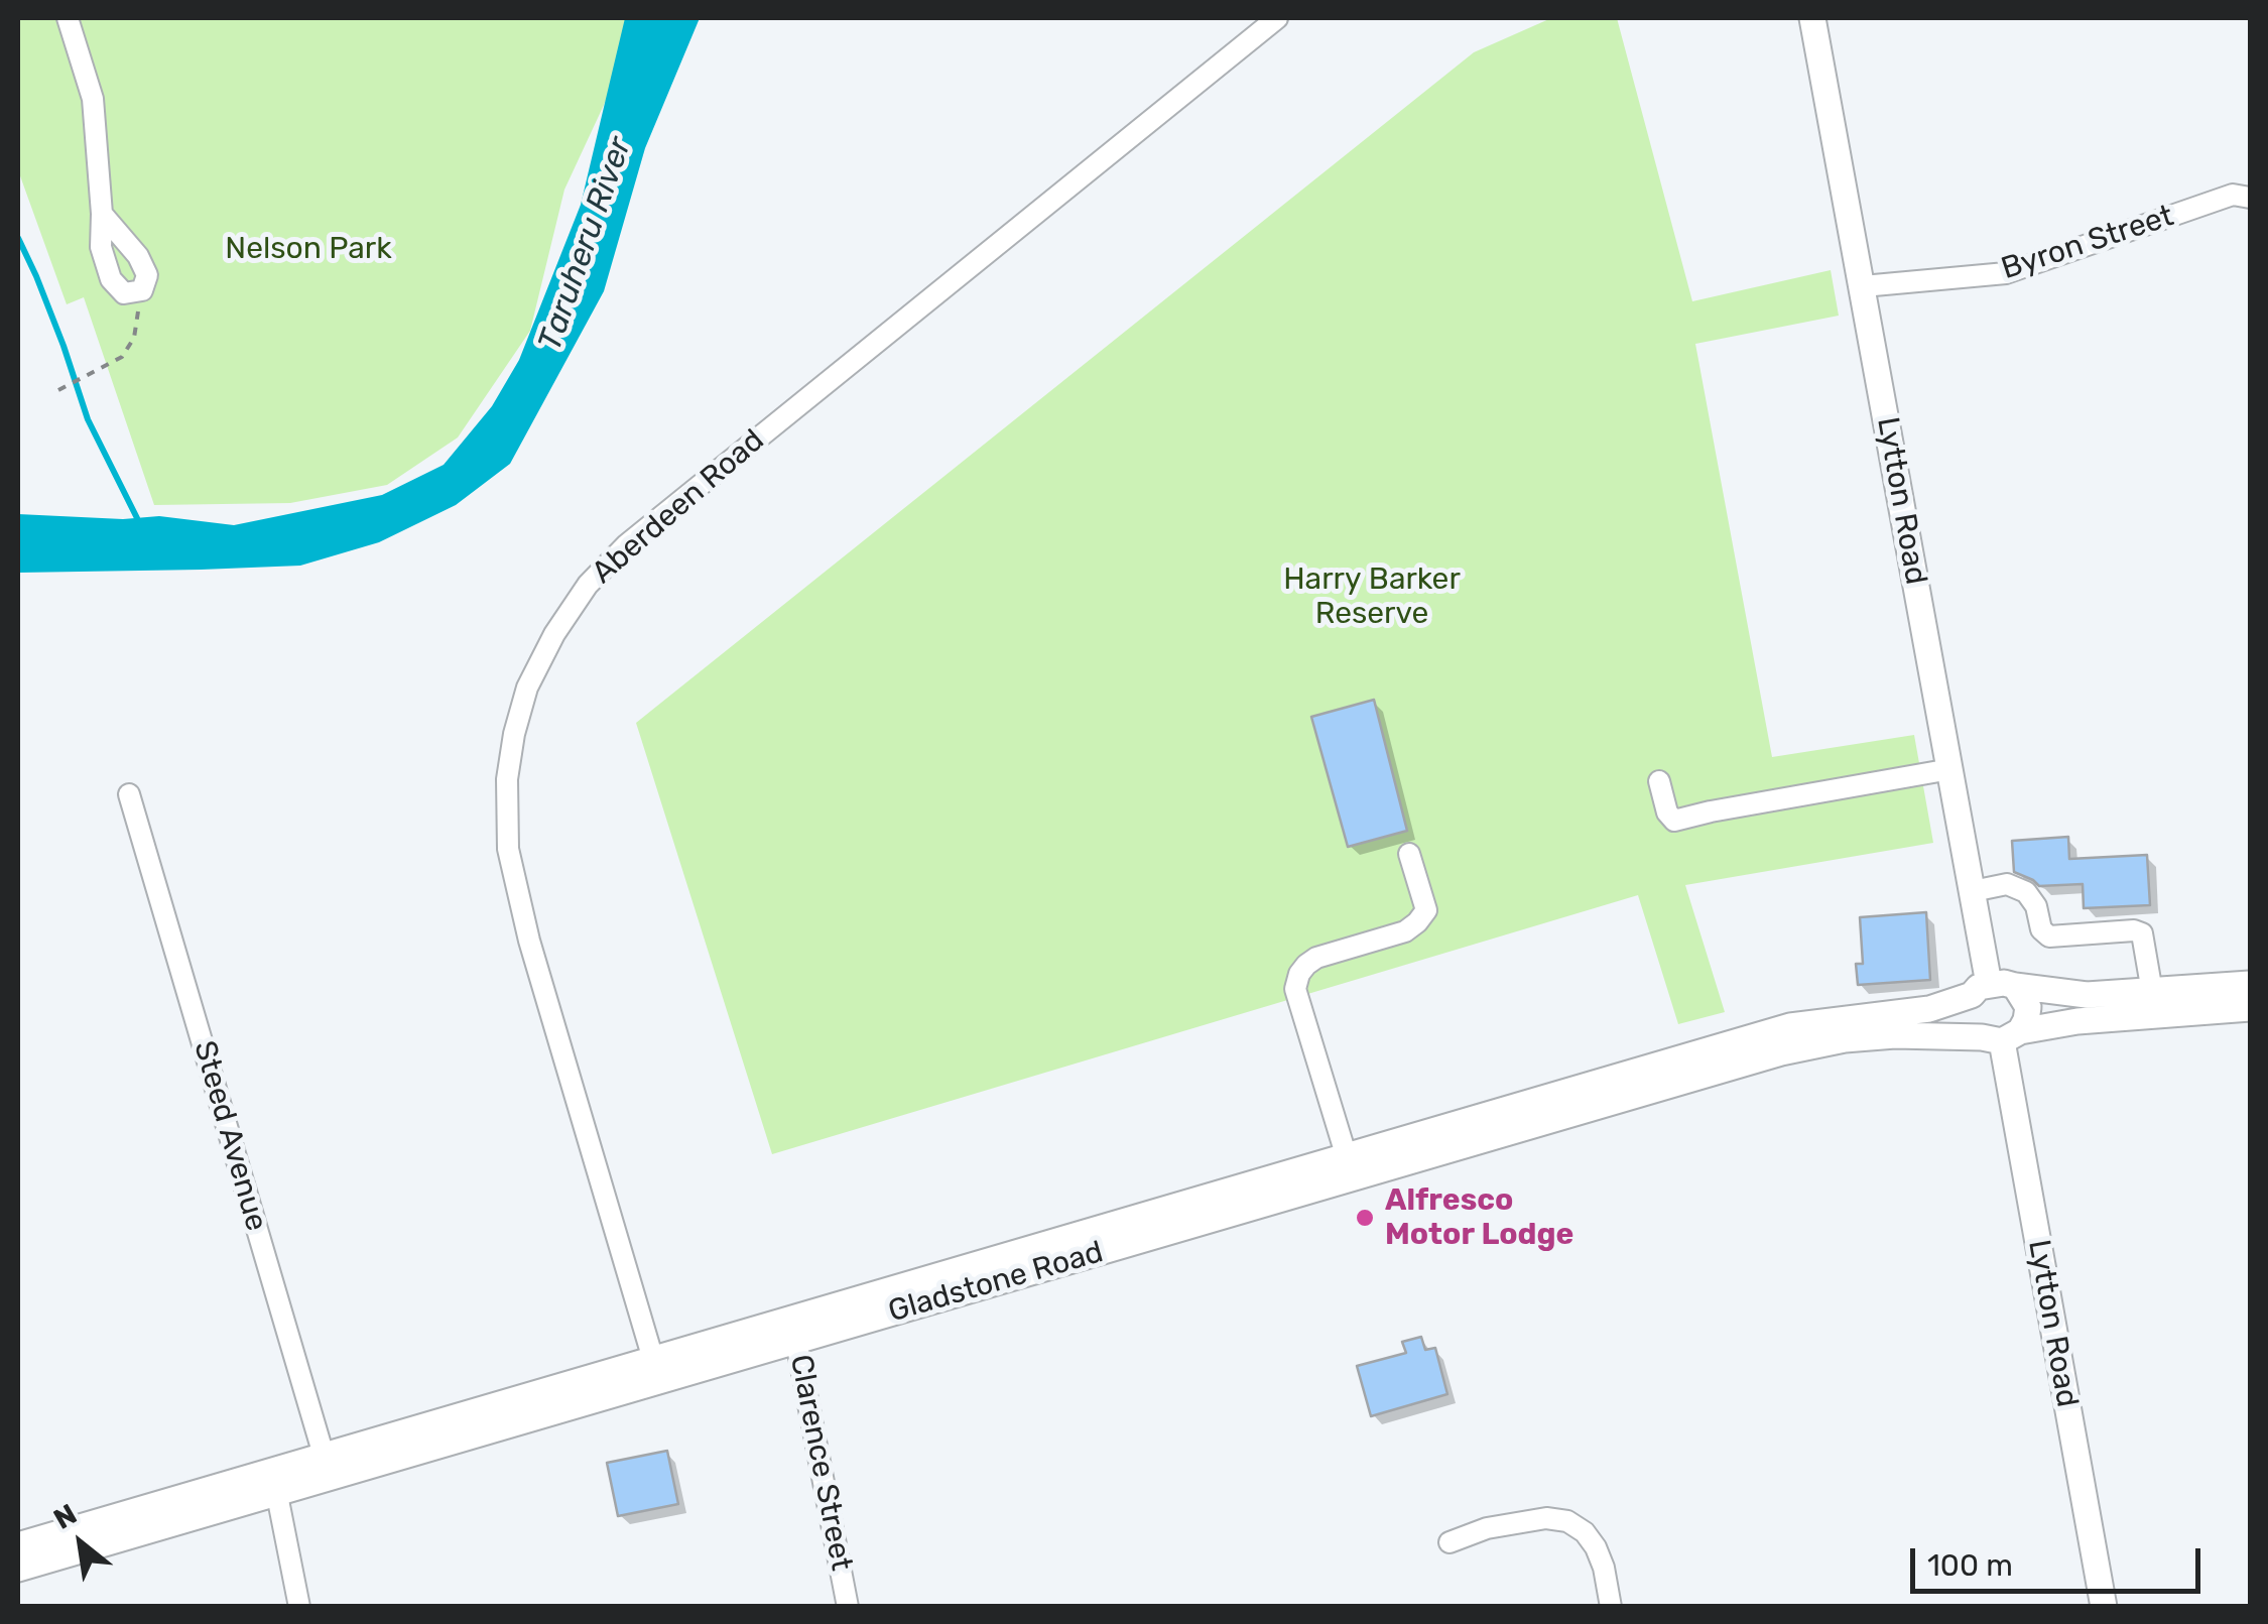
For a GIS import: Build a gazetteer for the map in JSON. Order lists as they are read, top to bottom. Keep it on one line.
{"streets":{"main road":["Lytton Road","Gladstone Road"],"street":["Byron Street","Aberdeen Road","Steed Avenue","Clarence Street"]},"crossings":[["Byron Street","Lytton Road"],["Lytton Road","Gladstone Road"],["Aberdeen Road","Gladstone Road"],["Steed Avenue","Gladstone Road"],["Gladstone Road","Clarence Street"]],"water":["Taruheru River"],"parks":["Nelson Park","Harry Barker Reserve"],"places":["Alfresco Motor Lodge"],"scale_bar":"100 m","north":"top left"}
